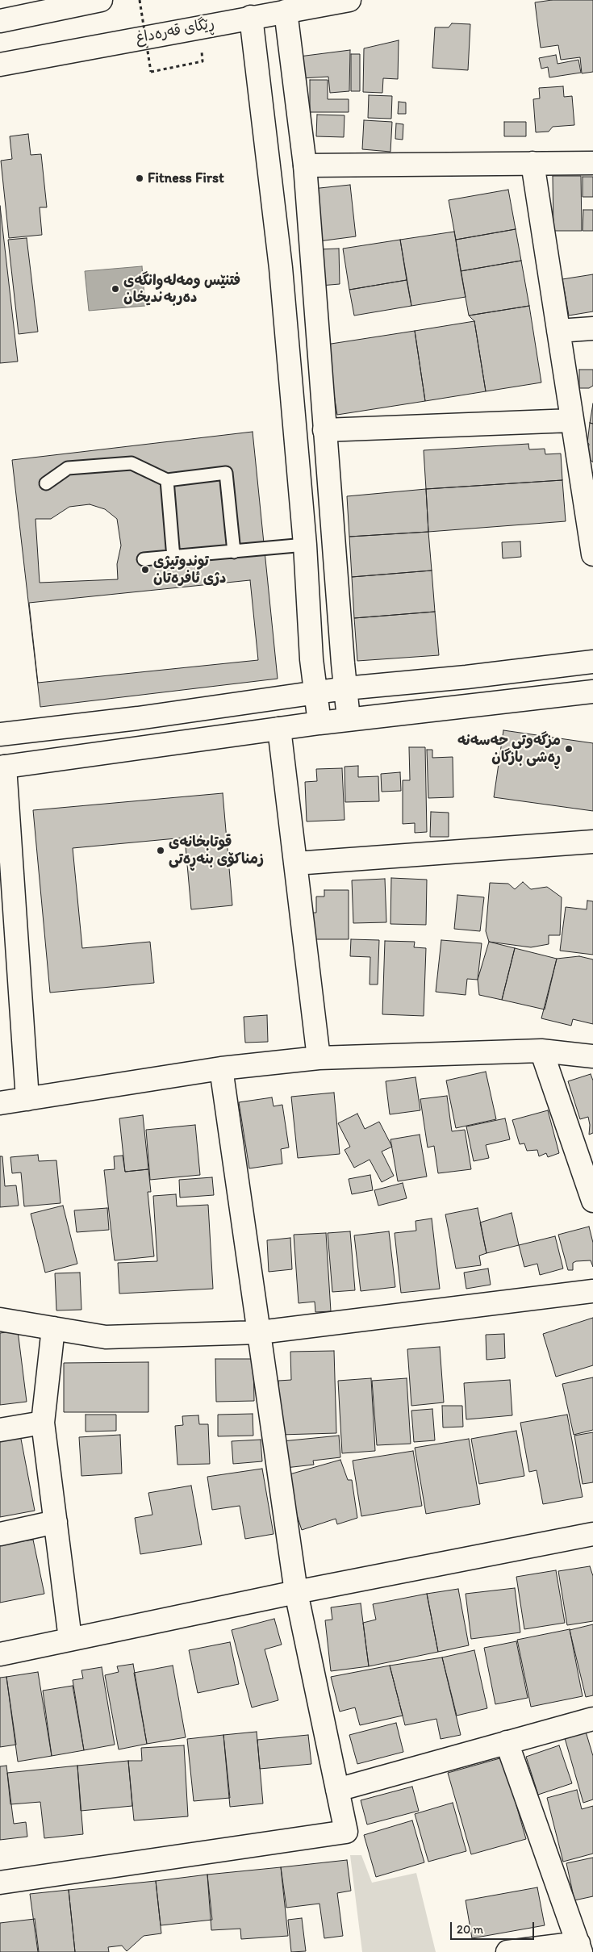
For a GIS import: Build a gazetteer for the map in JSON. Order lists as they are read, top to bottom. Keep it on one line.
{"streets":{"street":["ڕێگای قەرەداغ"]},"places":["Fitness First","فتنێس ومەلەوانگەی دەربەندیخان","توندوتیژی دژی ئافرەتان","مزگەوتی حەسەنە ڕەشی بازگان","قوتابخانەی زمناکۆی بنەڕەتی"],"scale_bar":"20 m"}
